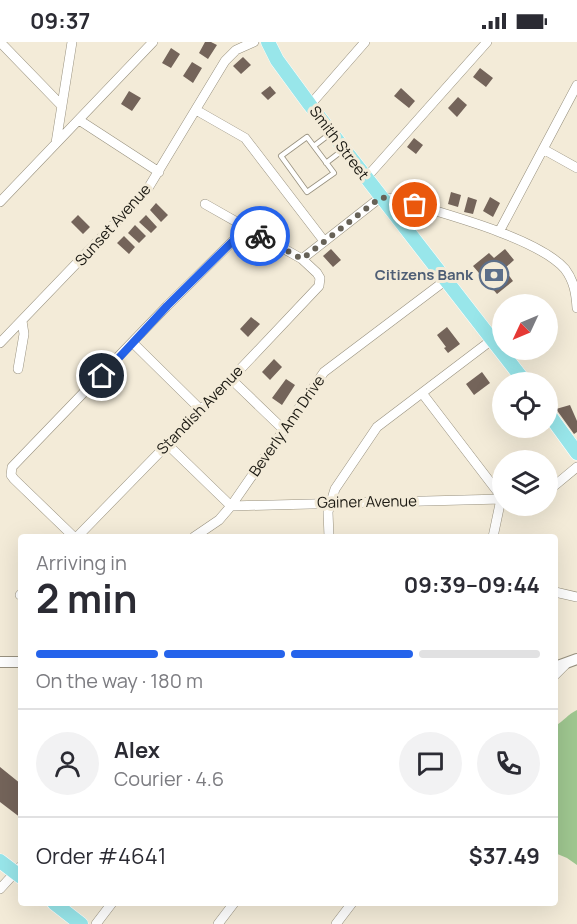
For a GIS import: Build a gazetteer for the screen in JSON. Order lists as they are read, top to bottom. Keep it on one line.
{"streets":{"main road":["Smith Street"],"street":["Sunset Avenue","Standish Avenue","Beverly Ann Drive","Gainer Avenue"]},"crossings":[["Smith Street","Beverly Ann Drive"],["Beverly Ann Drive","Gainer Avenue"]],"places":{"bank":["Citizens Bank"]},"north":"bottom left","page":{"status":"09:37","heading":["2 min","Arriving in","09:39–09:44"],"panel":["Alex","Courier · 4.6","Order #4641","$37.49"],"bar":"On the way · 180 m"}}
